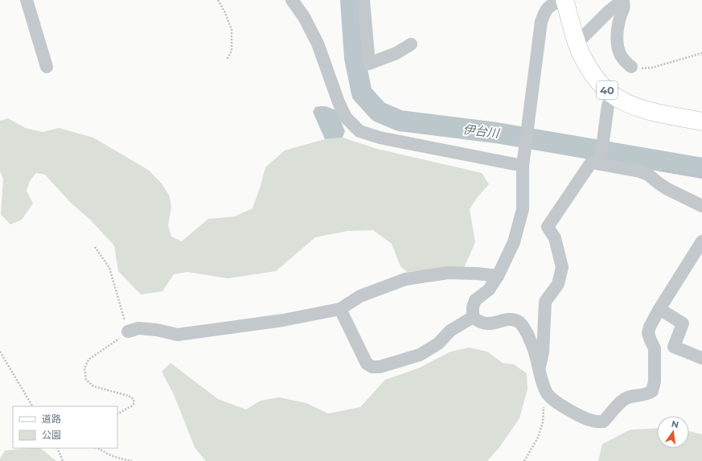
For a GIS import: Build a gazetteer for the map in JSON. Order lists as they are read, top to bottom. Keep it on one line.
{"streets":{"main road":["40"]},"water":["伊台川"],"legend":["道路","公園"],"north":"top"}
